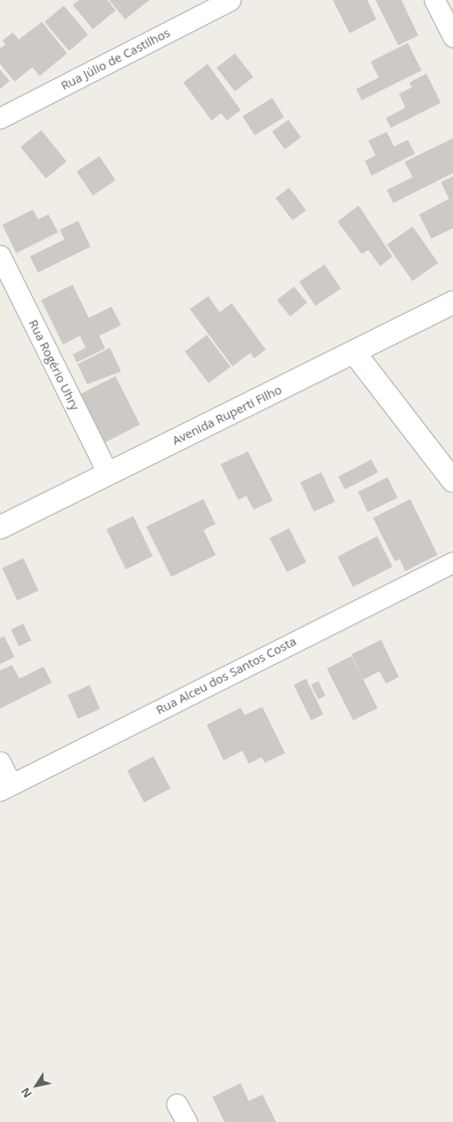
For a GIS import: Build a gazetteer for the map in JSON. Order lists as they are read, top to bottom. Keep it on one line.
{"streets":{"main road":["Avenida Ruperti Filho"],"street":["Rua Júlio de Castilhos","Rua Rogério Uhry","Rua Alceu dos Santos Costa"]},"crossings":[["Rua Rogério Uhry","Avenida Ruperti Filho"]],"north":"bottom left"}
